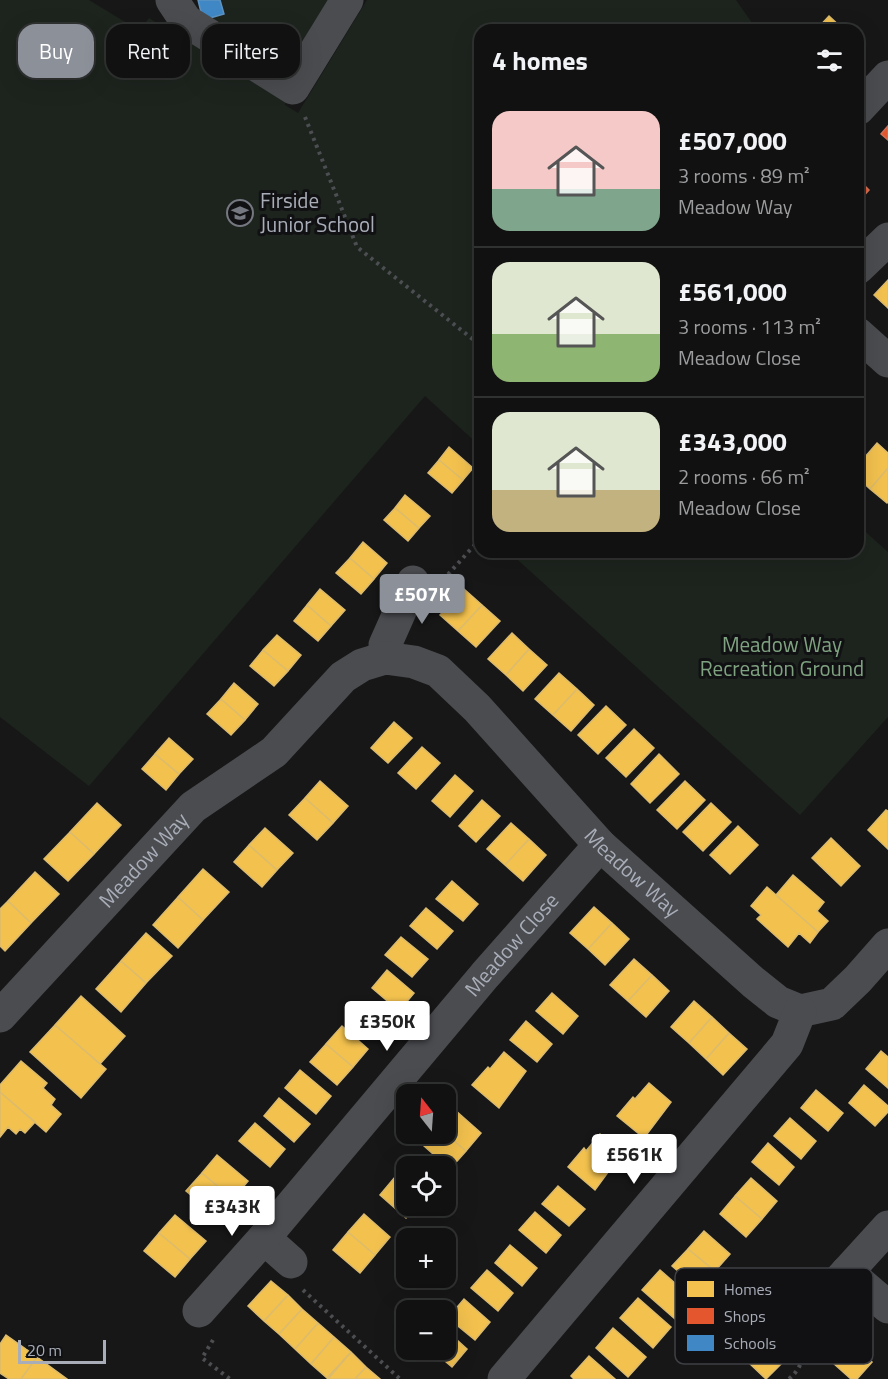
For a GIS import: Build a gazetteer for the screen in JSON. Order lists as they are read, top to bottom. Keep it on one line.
{"streets":{"street":["Meadow Way","Meadow Close"]},"crossings":[["Meadow Way","Meadow Close"]],"parks":["Meadow Way Recreation Ground"],"places":{"school or university":["Firside Junior School"]},"legend":["Homes","Shops","Schools"],"scale_bar":"20 m","north":"top","page":{"chip":["Buy","Rent","Filters"],"heading":"4 homes","list":[{"name":"£507,000","note":"3 rooms · 89 m² · Meadow Way"},{"name":"£561,000","note":"3 rooms · 113 m² · Meadow Close"},{"name":"£343,000","note":"2 rooms · 66 m² · Meadow Close"}],"price":["£507K","£350K","£561K","£343K"],"map_buttons":["+","−"],"scale":"20 m"}}
